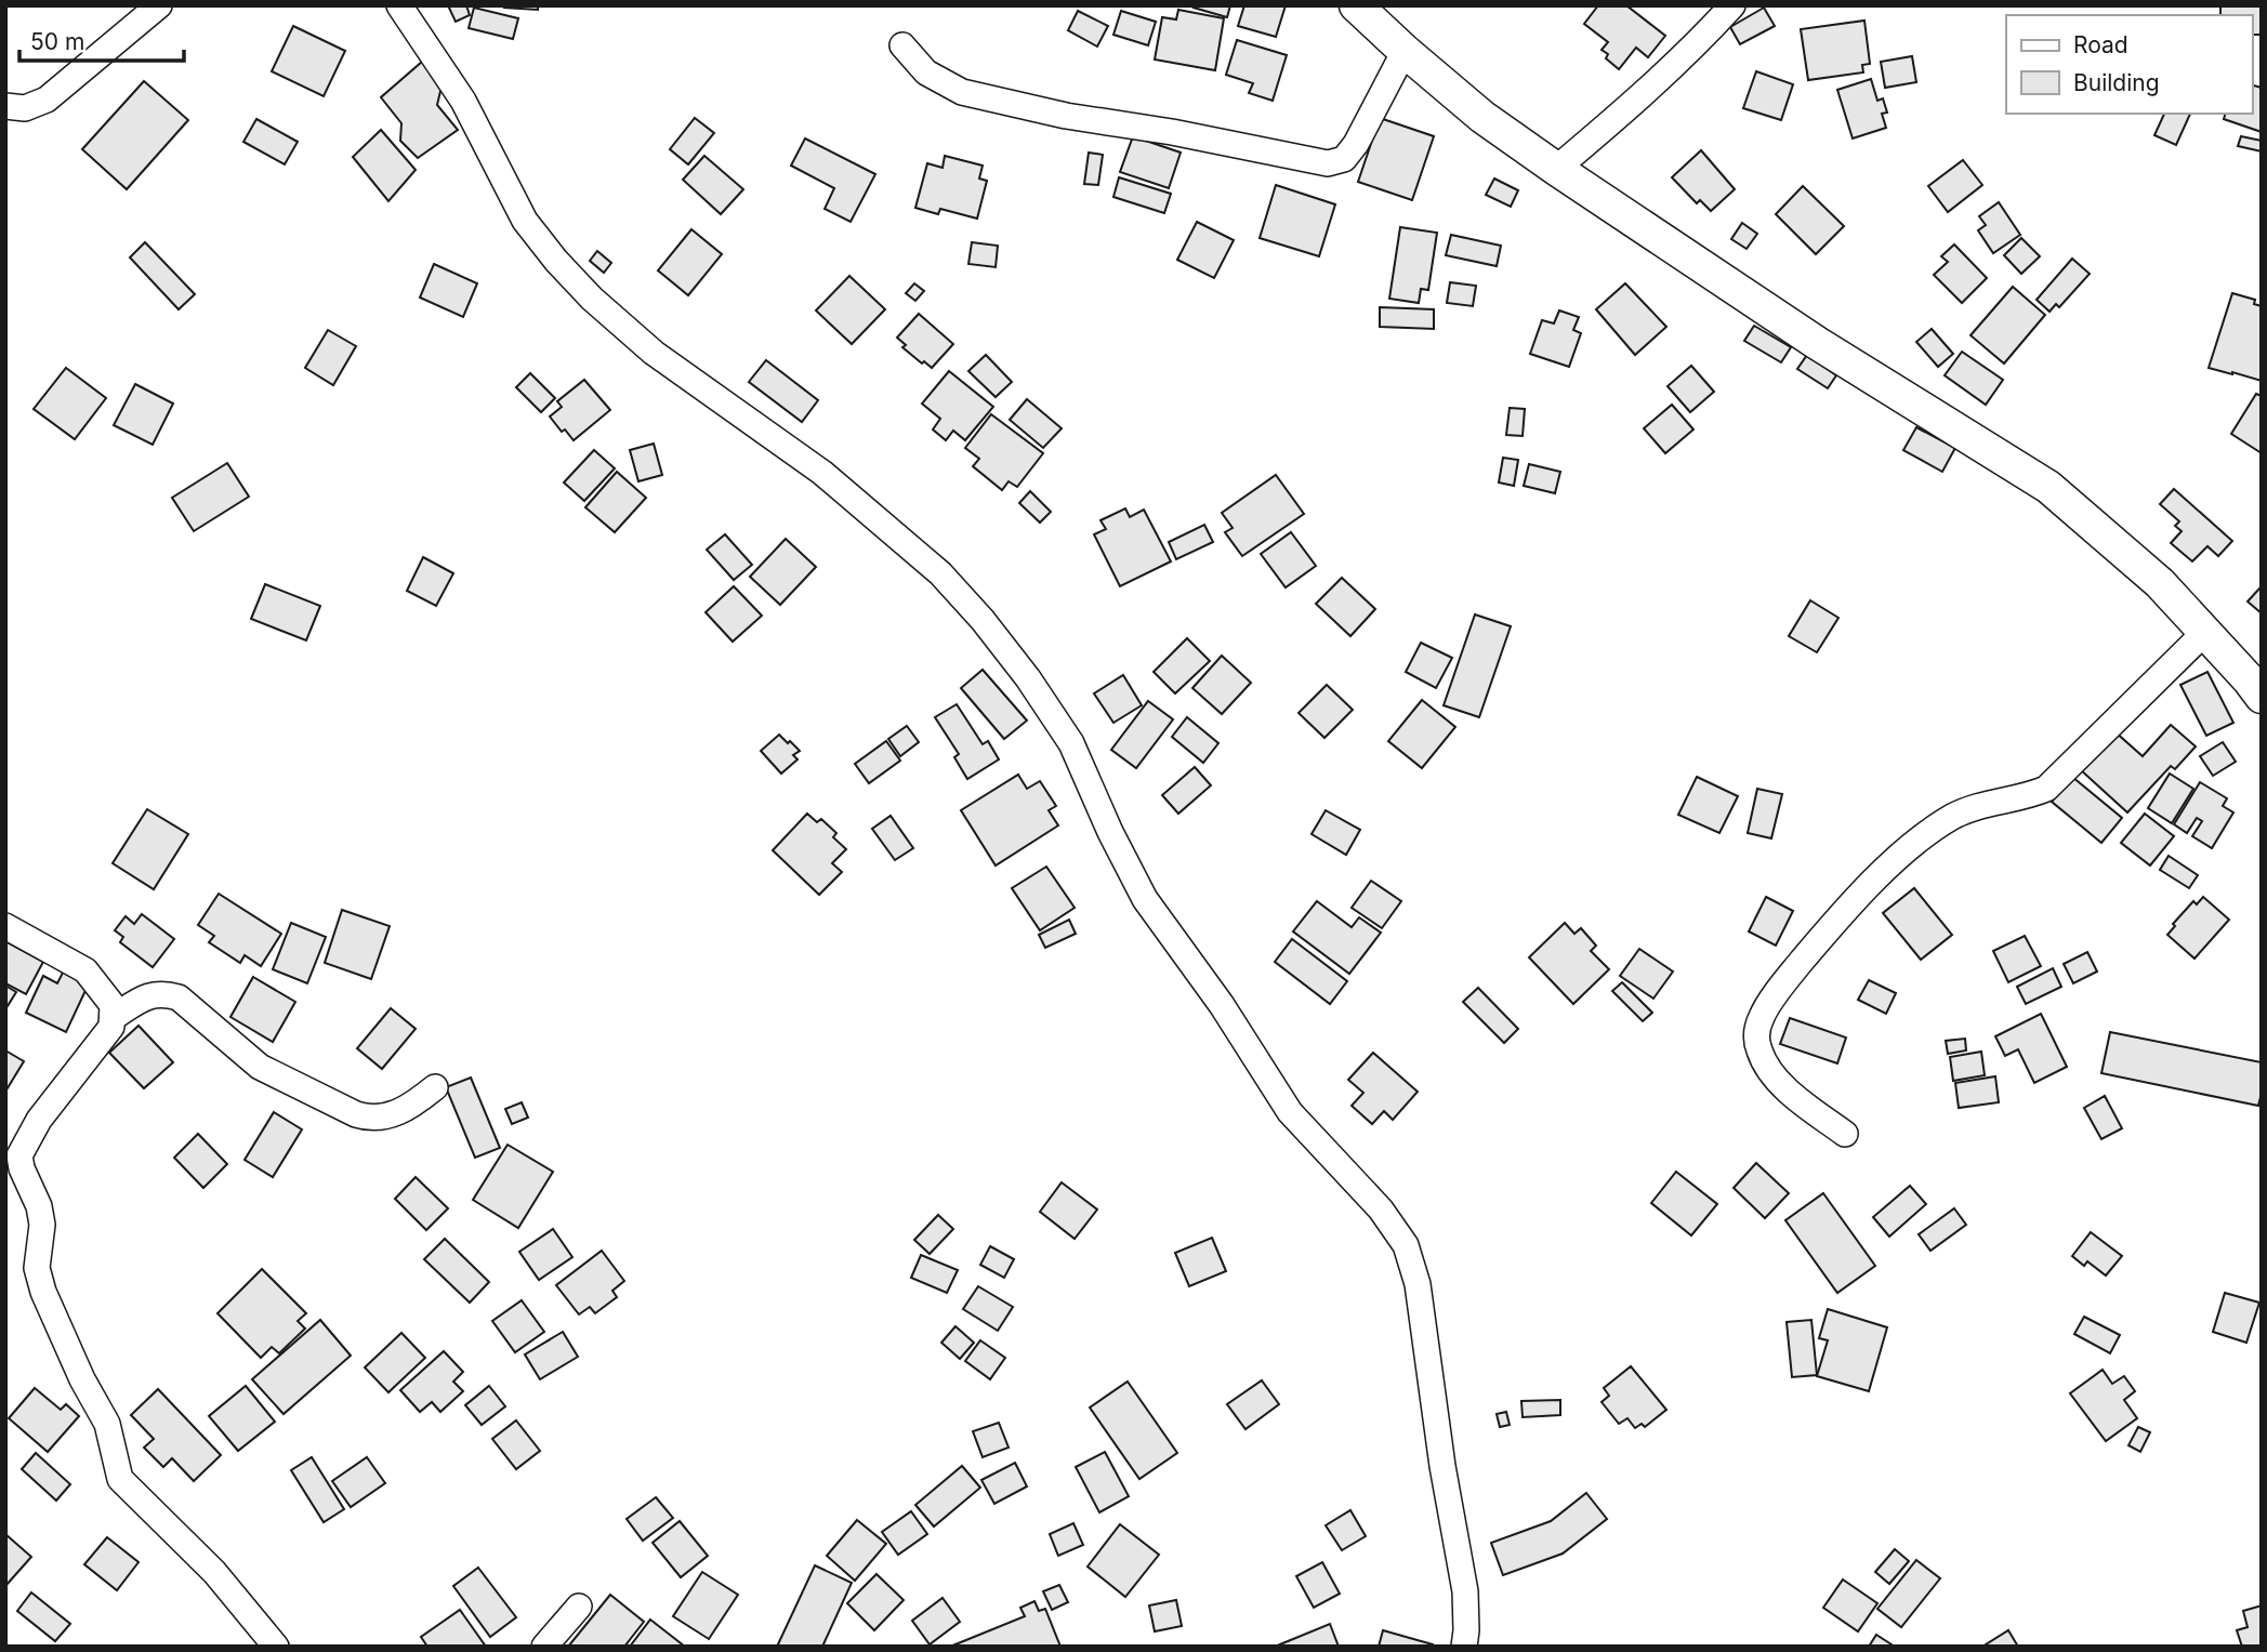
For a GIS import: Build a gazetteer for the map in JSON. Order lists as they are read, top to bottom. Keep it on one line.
{"legend":["Road","Building"],"scale_bar":"50 m"}
